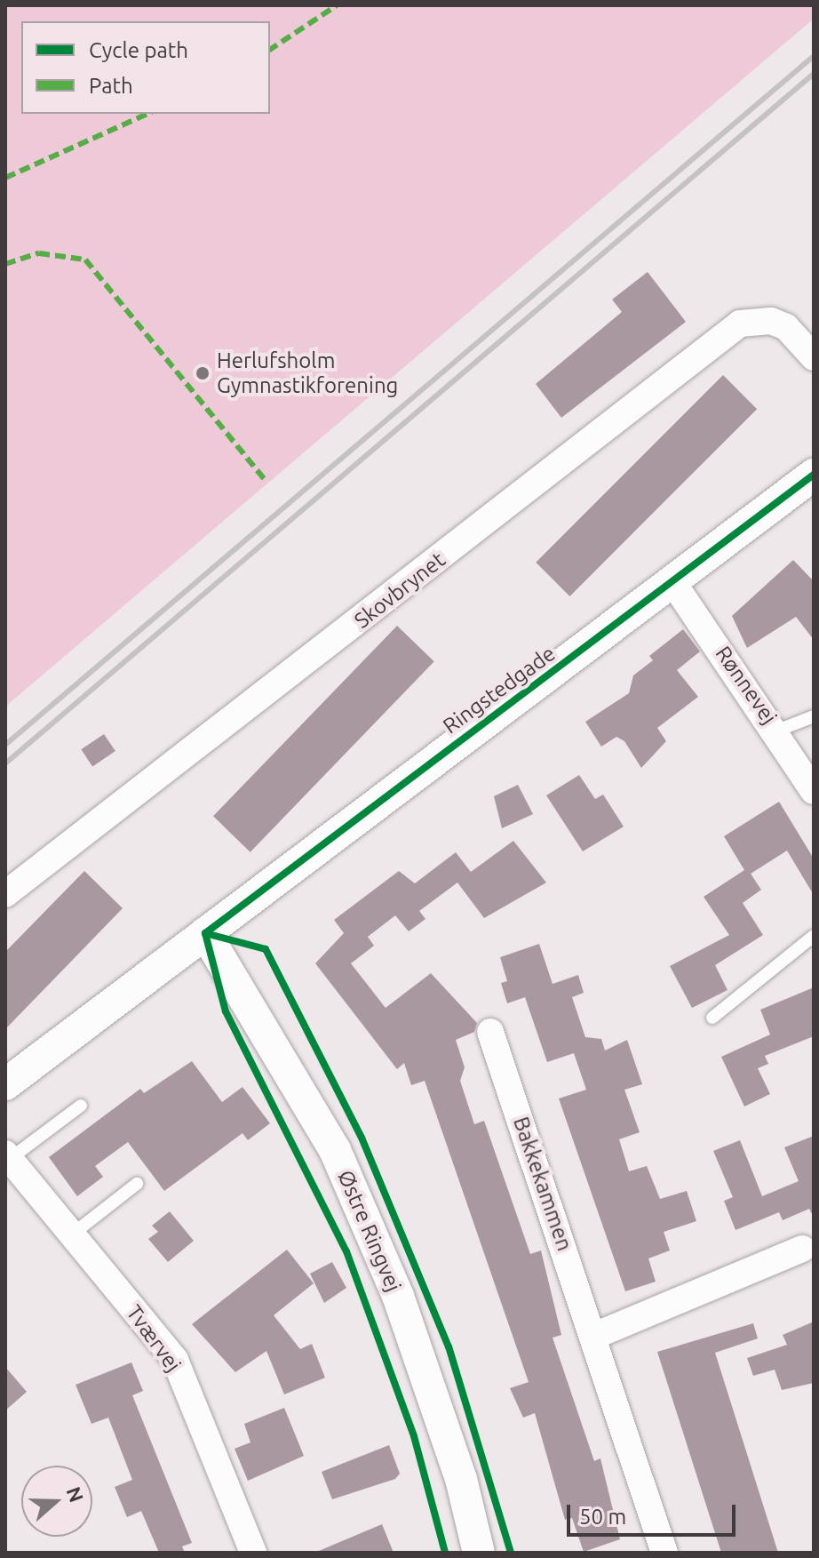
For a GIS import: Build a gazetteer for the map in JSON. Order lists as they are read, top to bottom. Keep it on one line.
{"streets":{"street":["Skovbrynet","Rønnevej","Ringstedgade","Bakkekammen","Østre Ringvej","Tværvej"]},"crossings":[["Rønnevej","Ringstedgade"],["Ringstedgade","Østre Ringvej"]],"places":["Herlufsholm Gymnastikforening"],"legend":["Cycle path","Path"],"scale_bar":"50 m","north":"right"}
